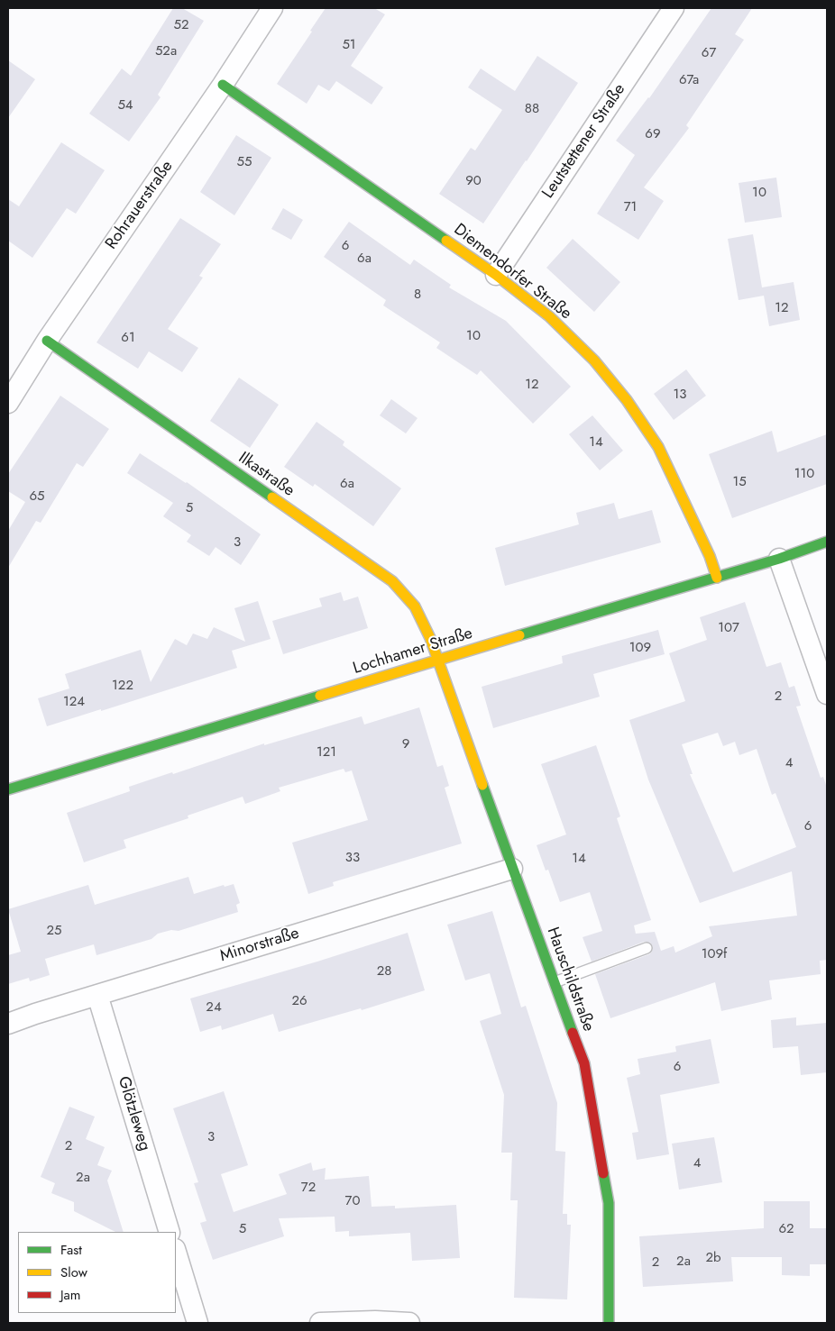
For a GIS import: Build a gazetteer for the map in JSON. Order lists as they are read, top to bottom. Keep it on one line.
{"streets":{"street":["Leutstettener Straße","Rohrauerstraße","Diemendorfer Straße","Ilkastraße","Lochhamer Straße","Minorstraße","Hauschildstraße","Glötzleweg"]},"crossings":[["Leutstettener Straße","Diemendorfer Straße"],["Rohrauerstraße","Diemendorfer Straße"],["Rohrauerstraße","Ilkastraße"],["Diemendorfer Straße","Lochhamer Straße"],["Ilkastraße","Lochhamer Straße"],["Ilkastraße","Hauschildstraße"],["Lochhamer Straße","Hauschildstraße"],["Minorstraße","Hauschildstraße"],["Minorstraße","Glötzleweg"]],"house_numbers":["52","51","52a","67","67a","54","88","69","55","90","10","71","6","6a","8","12","10","61","12","13","14","110","15","6a","65","5","3","107","109","122","2","124","9","121","4","6","33","14","25","109f","28","26","24","6","3","2","4","2a","72","70","5","62","2b","2a","2"],"legend":["Fast","Slow","Jam"]}
